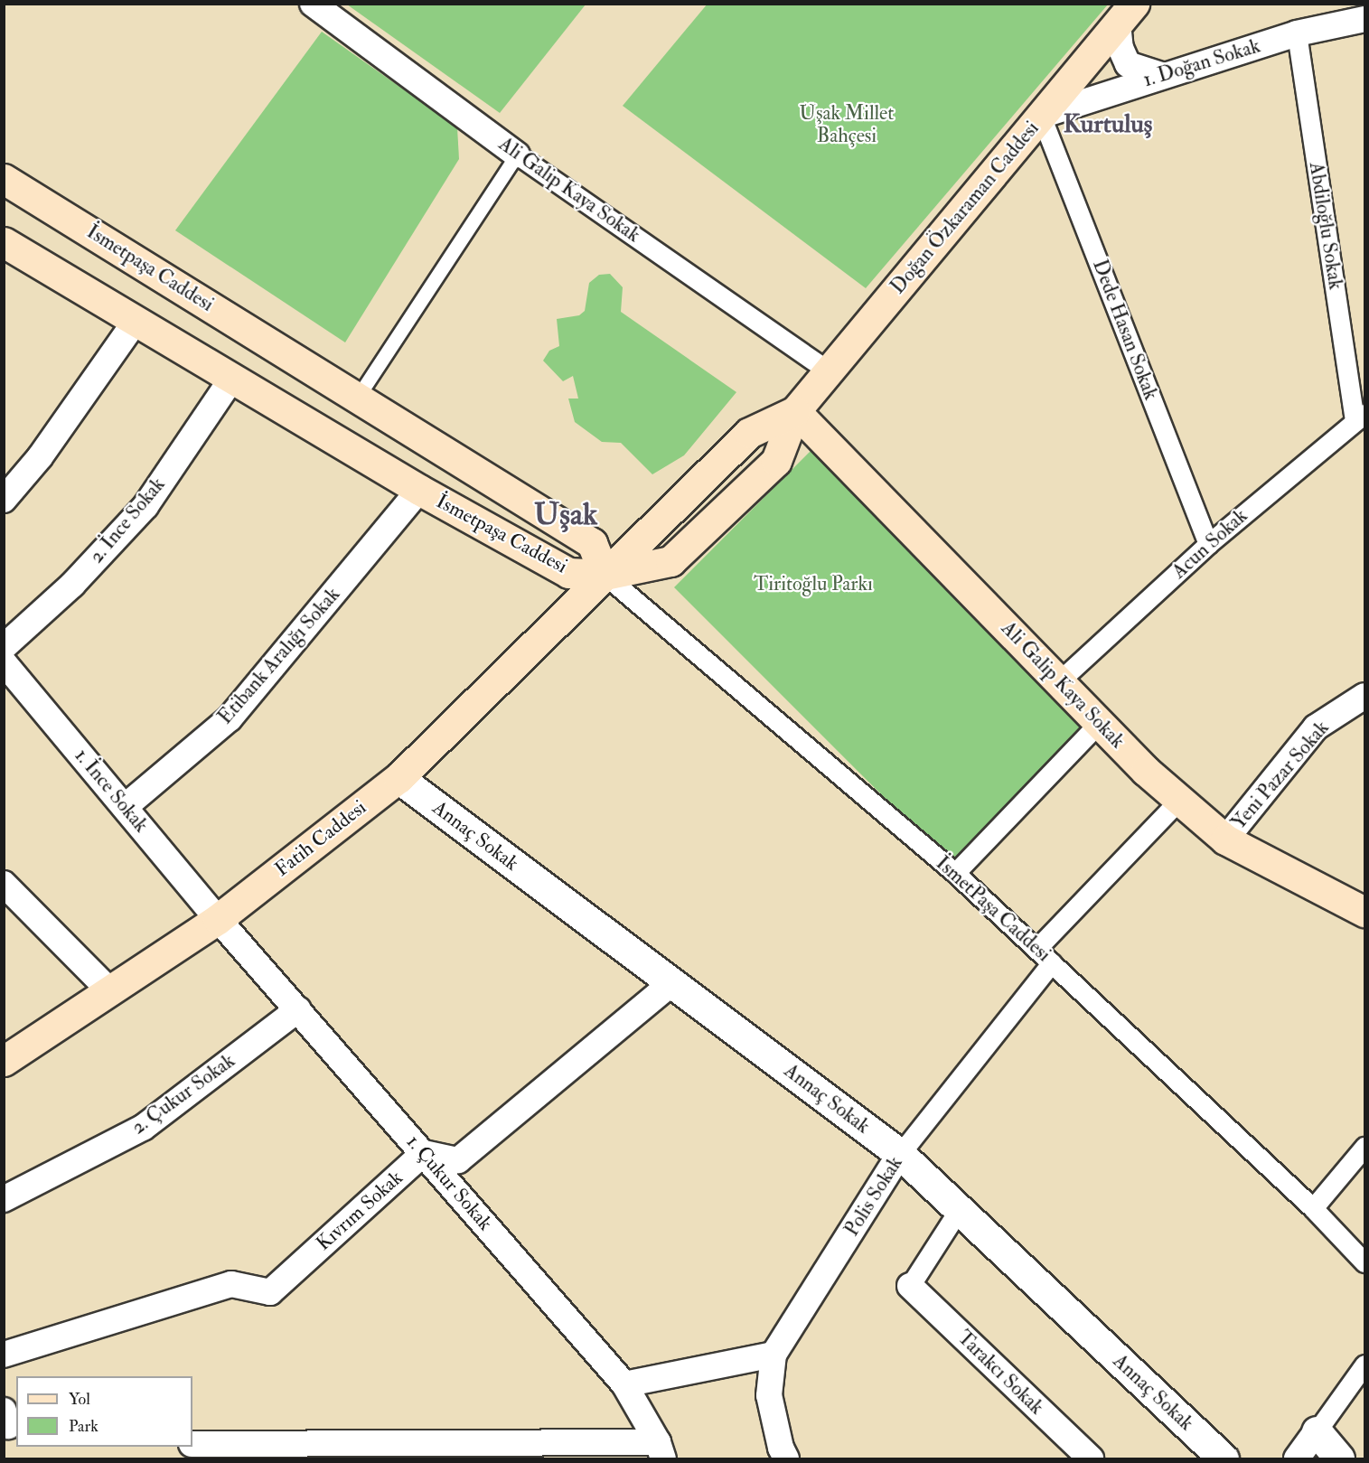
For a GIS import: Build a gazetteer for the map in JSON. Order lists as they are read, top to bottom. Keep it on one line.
{"streets":{"main road":["Ali Galip Kaya Sokak","Doğan Özkaraman Caddesi","İsmetpaşa Caddesi","Fatih Caddesi"],"street":["1. Doğan Sokak","Abdiloğlu Sokak","Dede Hasan Sokak","2. İnce Sokak","Acun Sokak","Etibank Aralığı Sokak","Yeni Pazar Sokak","1. İnce Sokak","Annaç Sokak","İsmetPaşa Caddesi","2. Çukur Sokak","1. Çukur Sokak","Polis Sokak","Kıvrım Sokak","Tarakcı Sokak"]},"crossings":[["1. Doğan Sokak","Doğan Özkaraman Caddesi"],["1. Doğan Sokak","Abdiloğlu Sokak"],["1. Doğan Sokak","Dede Hasan Sokak"],["Ali Galip Kaya Sokak","Doğan Özkaraman Caddesi"],["Ali Galip Kaya Sokak","Acun Sokak"],["Ali Galip Kaya Sokak","Yeni Pazar Sokak"],["Doğan Özkaraman Caddesi","İsmetpaşa Caddesi"],["Doğan Özkaraman Caddesi","Dede Hasan Sokak"],["Doğan Özkaraman Caddesi","Fatih Caddesi"],["Doğan Özkaraman Caddesi","İsmetPaşa Caddesi"],["Abdiloğlu Sokak","Acun Sokak"],["İsmetpaşa Caddesi","2. İnce Sokak"],["İsmetpaşa Caddesi","Etibank Aralığı Sokak"],["İsmetpaşa Caddesi","Fatih Caddesi"],["İsmetpaşa Caddesi","İsmetPaşa Caddesi"],["Dede Hasan Sokak","Acun Sokak"],["Etibank Aralığı Sokak","1. İnce Sokak"],["1. İnce Sokak","Fatih Caddesi"],["1. İnce Sokak","1. Çukur Sokak"],["Annaç Sokak","Fatih Caddesi"],["Annaç Sokak","Polis Sokak"],["Fatih Caddesi","İsmetPaşa Caddesi"],["Fatih Caddesi","1. Çukur Sokak"],["İsmetPaşa Caddesi","Polis Sokak"],["2. Çukur Sokak","1. Çukur Sokak"],["1. Çukur Sokak","Kıvrım Sokak"]],"districts":["Kurtuluş","Uşak"],"parks":["Uşak Millet Bahçesi","Tiritoğlu Parkı"],"legend":["Yol","Park"]}
